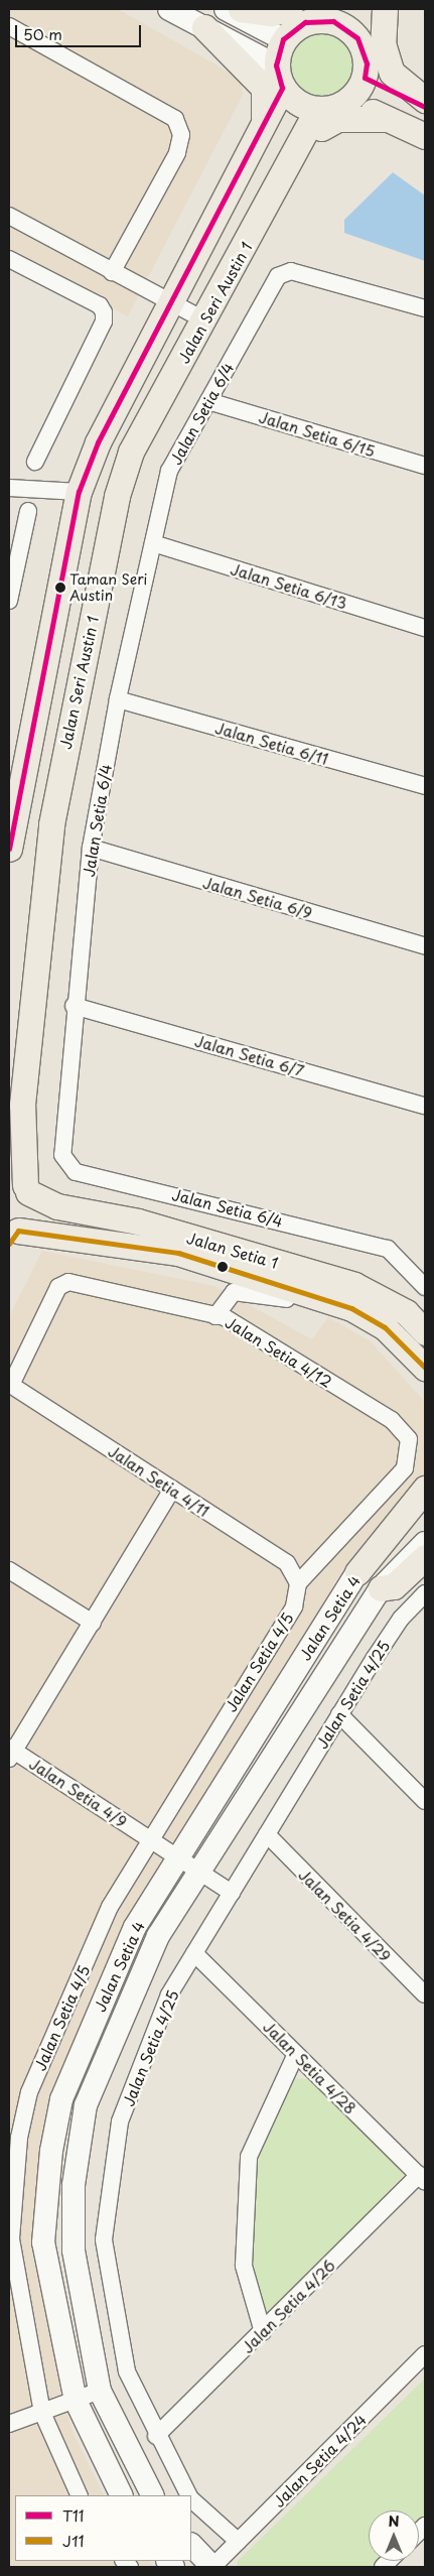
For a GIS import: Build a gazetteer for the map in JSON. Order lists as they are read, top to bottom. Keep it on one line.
{"streets":{"main road":["Jalan Seri Austin 1","Jalan Setia 1"],"street":["Jalan Setia 6/4","Jalan Setia 6/15","Jalan Setia 6/13","Jalan Setia 6/11","Jalan Setia 6/9","Jalan Setia 6/7","Jalan Setia 4/12","Jalan Setia 4/11","Jalan Setia 4","Jalan Setia 4/5","Jalan Setia 4/25","Jalan Setia 4/9","Jalan Setia 4/29","Jalan Setia 4/28","Jalan Setia 4/26","Jalan Setia 4/24"]},"crossings":[["Jalan Seri Austin 1","Jalan Setia 1"],["Jalan Setia 6/4","Jalan Setia 6/15"],["Jalan Setia 6/4","Jalan Setia 6/13"],["Jalan Setia 6/4","Jalan Setia 6/11"],["Jalan Setia 6/4","Jalan Setia 6/9"],["Jalan Setia 6/4","Jalan Setia 6/7"],["Jalan Setia 4/12","Jalan Setia 4/11"],["Jalan Setia 4/12","Jalan Setia 4/5"],["Jalan Setia 4/11","Jalan Setia 4/5"],["Jalan Setia 4","Jalan Setia 4/9"],["Jalan Setia 4/5","Jalan Setia 4/9"],["Jalan Setia 4/25","Jalan Setia 4/9"],["Jalan Setia 4/25","Jalan Setia 4/29"],["Jalan Setia 4/25","Jalan Setia 4/28"],["Jalan Setia 4/25","Jalan Setia 4/26"],["Jalan Setia 4/25","Jalan Setia 4/24"],["Jalan Setia 4/28","Jalan Setia 4/26"]],"places":["Taman Seri Austin"],"lines":["transit line T11","transit line J11"],"legend":["T11","J11"],"scale_bar":"50 m","north":"top"}
